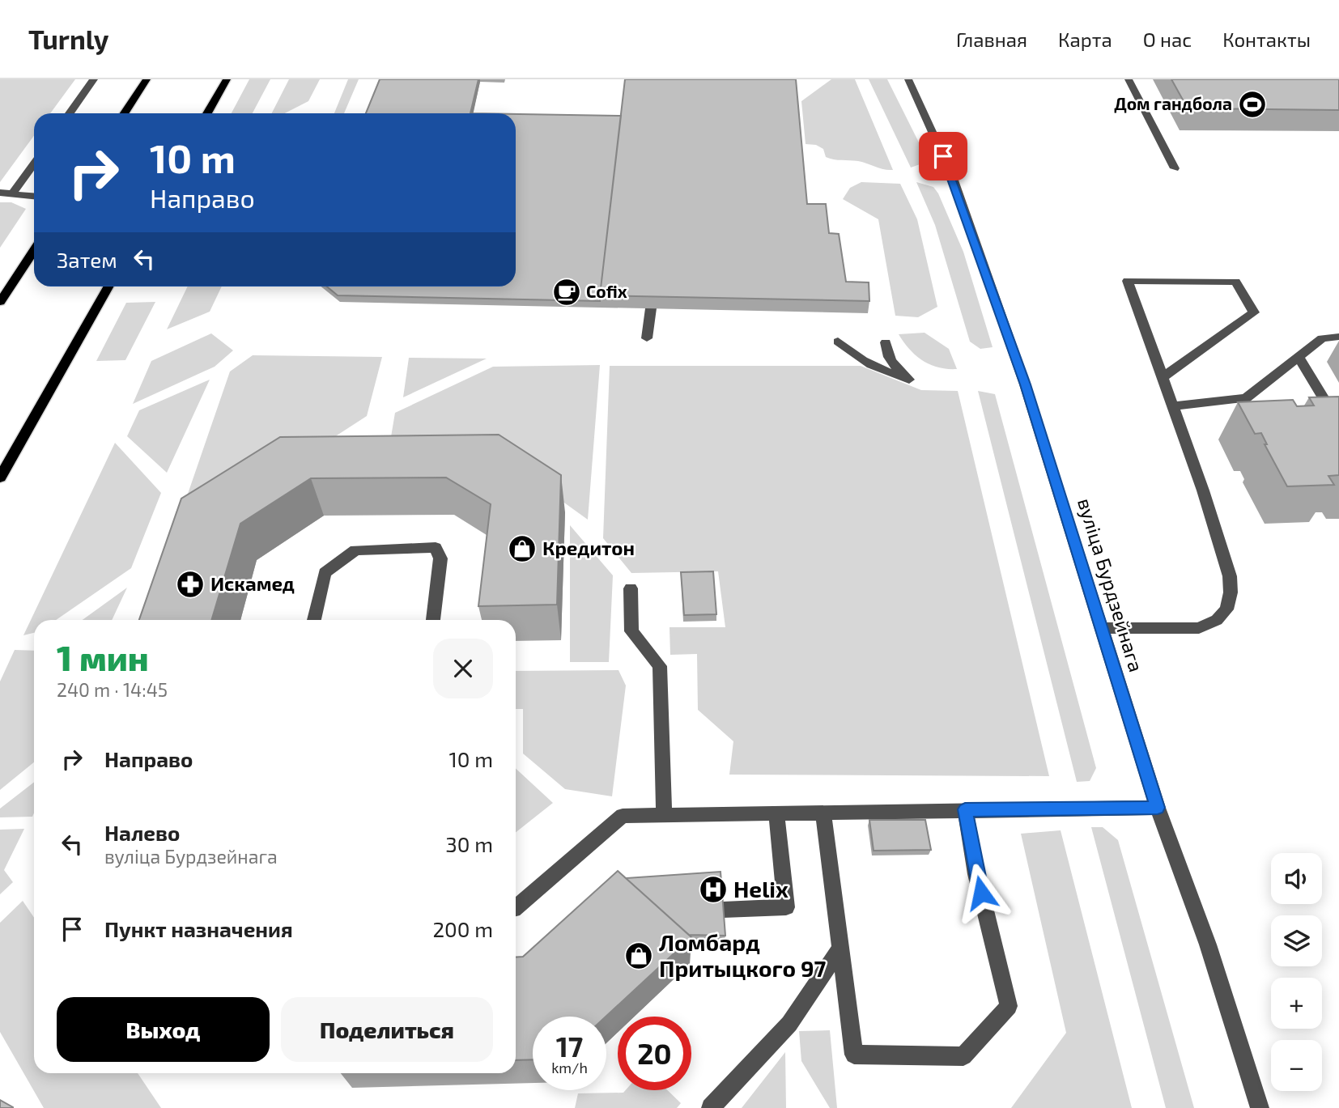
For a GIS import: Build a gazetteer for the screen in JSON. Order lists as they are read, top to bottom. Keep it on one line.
{"streets":{"street":["вуліца Бурдзейнага"]},"places":{"sports":["Дом гандбола"],"cafe":["Cofix"],"shop":["Кредитон","Ломбард Притыцкого 97"],"pharmacy":["Искамед"],"hospital":["Helix"]},"page":{"header":"Turnly","nav":["Главная","Карта","О нас","Контакты"],"turn":["10 m","Направо"],"then":"Затем","heading":["1 мин","240 m · 14:45"],"list":[{"name":"Направо","value":"10 m"},{"name":"Налево","note":"вуліца Бурдзейнага","value":"30 m"},{"name":"Пункт назначения","value":"200 m"}],"map_buttons":["+","−"],"buttons":["Выход","Поделиться"],"speed":"17 km/h","limit":"20"}}
